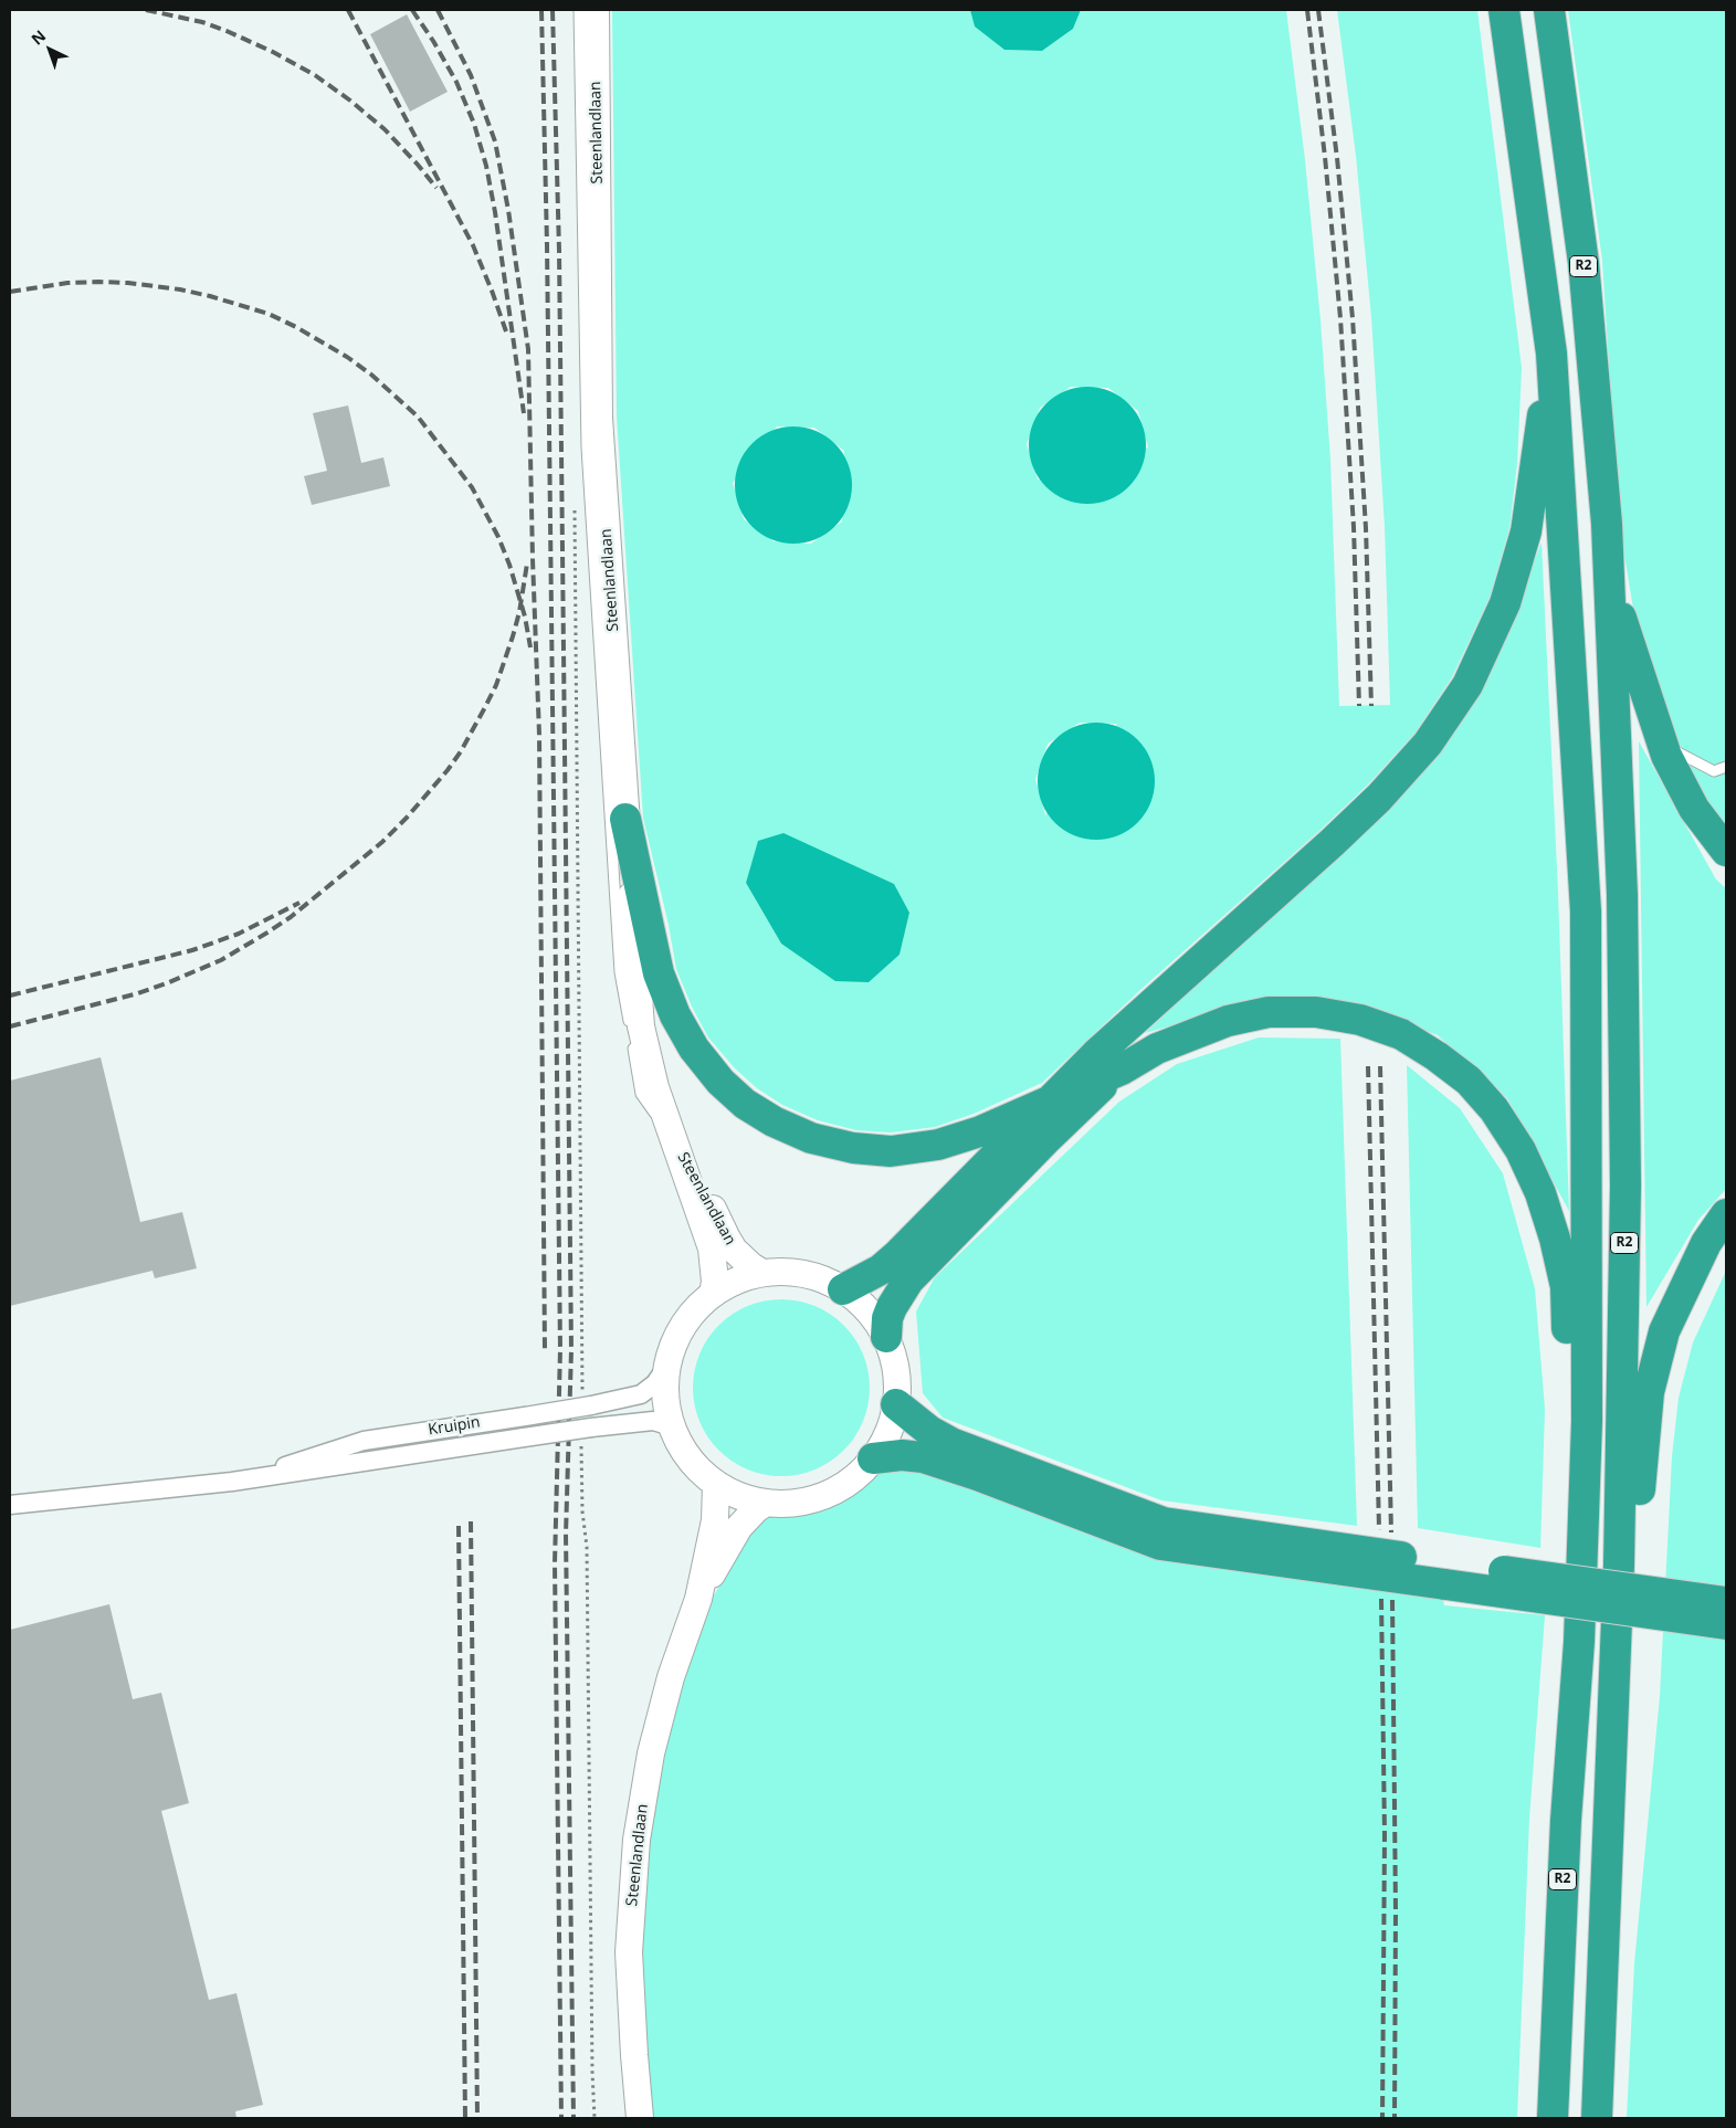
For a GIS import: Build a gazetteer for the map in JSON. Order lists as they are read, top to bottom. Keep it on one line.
{"streets":{"highway":["R2"],"main road":["Steenlandlaan"],"street":["Kruipin"]},"north":"top left"}
